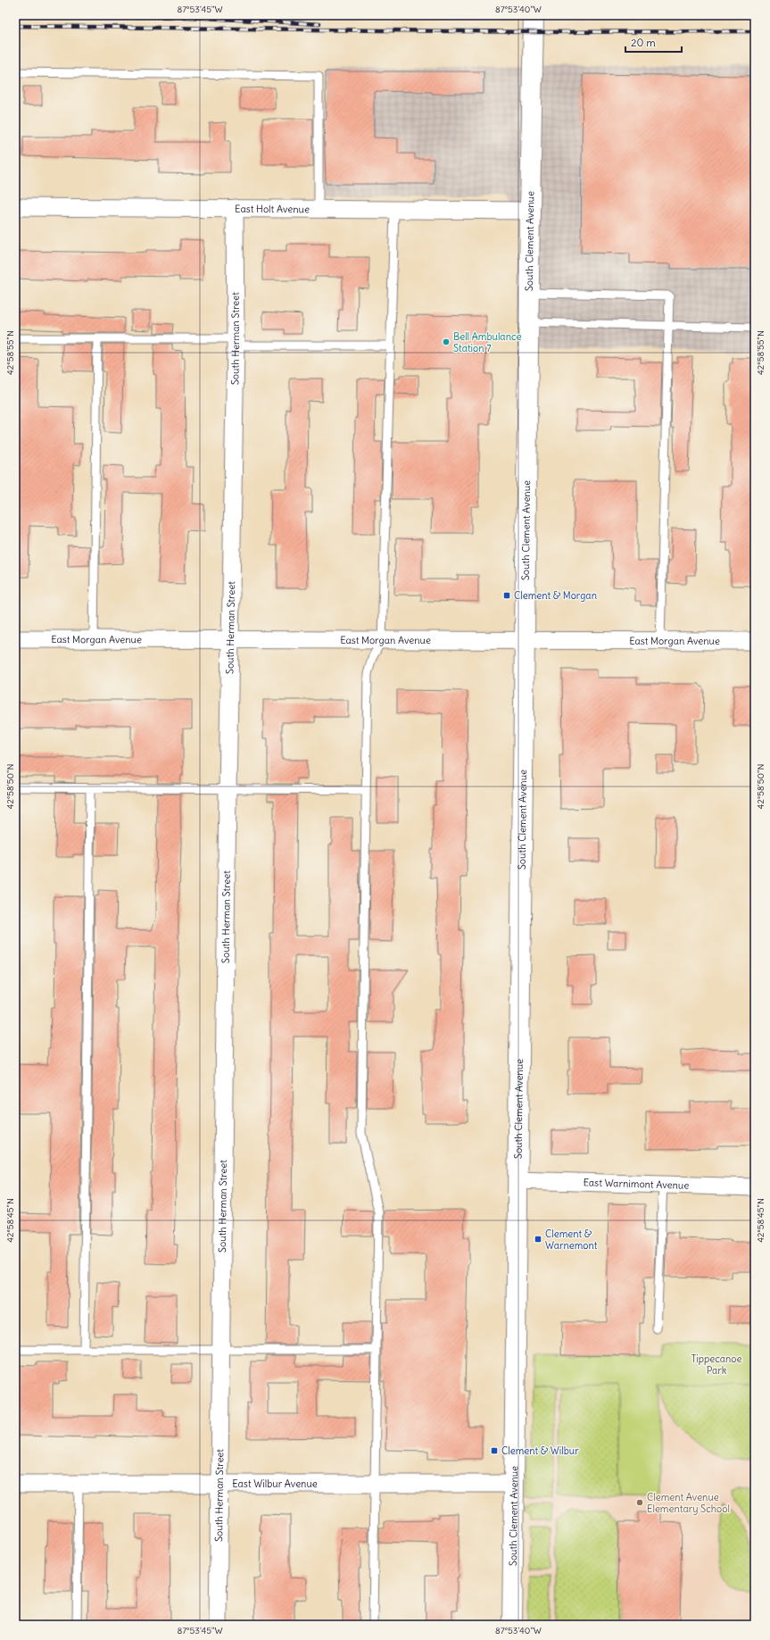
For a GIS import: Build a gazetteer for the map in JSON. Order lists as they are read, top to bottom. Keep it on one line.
{"streets":{"street":["East Holt Avenue","South Clement Avenue","South Herman Street","East Morgan Avenue","East Warnimont Avenue","East Wilbur Avenue"]},"crossings":[["East Holt Avenue","South Clement Avenue"],["East Holt Avenue","South Herman Street"],["South Clement Avenue","East Morgan Avenue"],["South Clement Avenue","East Warnimont Avenue"],["South Clement Avenue","East Wilbur Avenue"],["South Herman Street","East Morgan Avenue"],["South Herman Street","East Wilbur Avenue"]],"parks":["Tippecanoe Park"],"places":{"other":["Bell Ambulance Station 7","Clement Avenue Elementary School"],"transit":["Clement & Morgan","Clement & Warnemont","Clement & Wilbur"]},"scale_bar":"20 m","coordinates":["87°53'45\"W","87°53'40\"W","42°58'55\"N","42°58'50\"N","42°58'45\"N"]}
